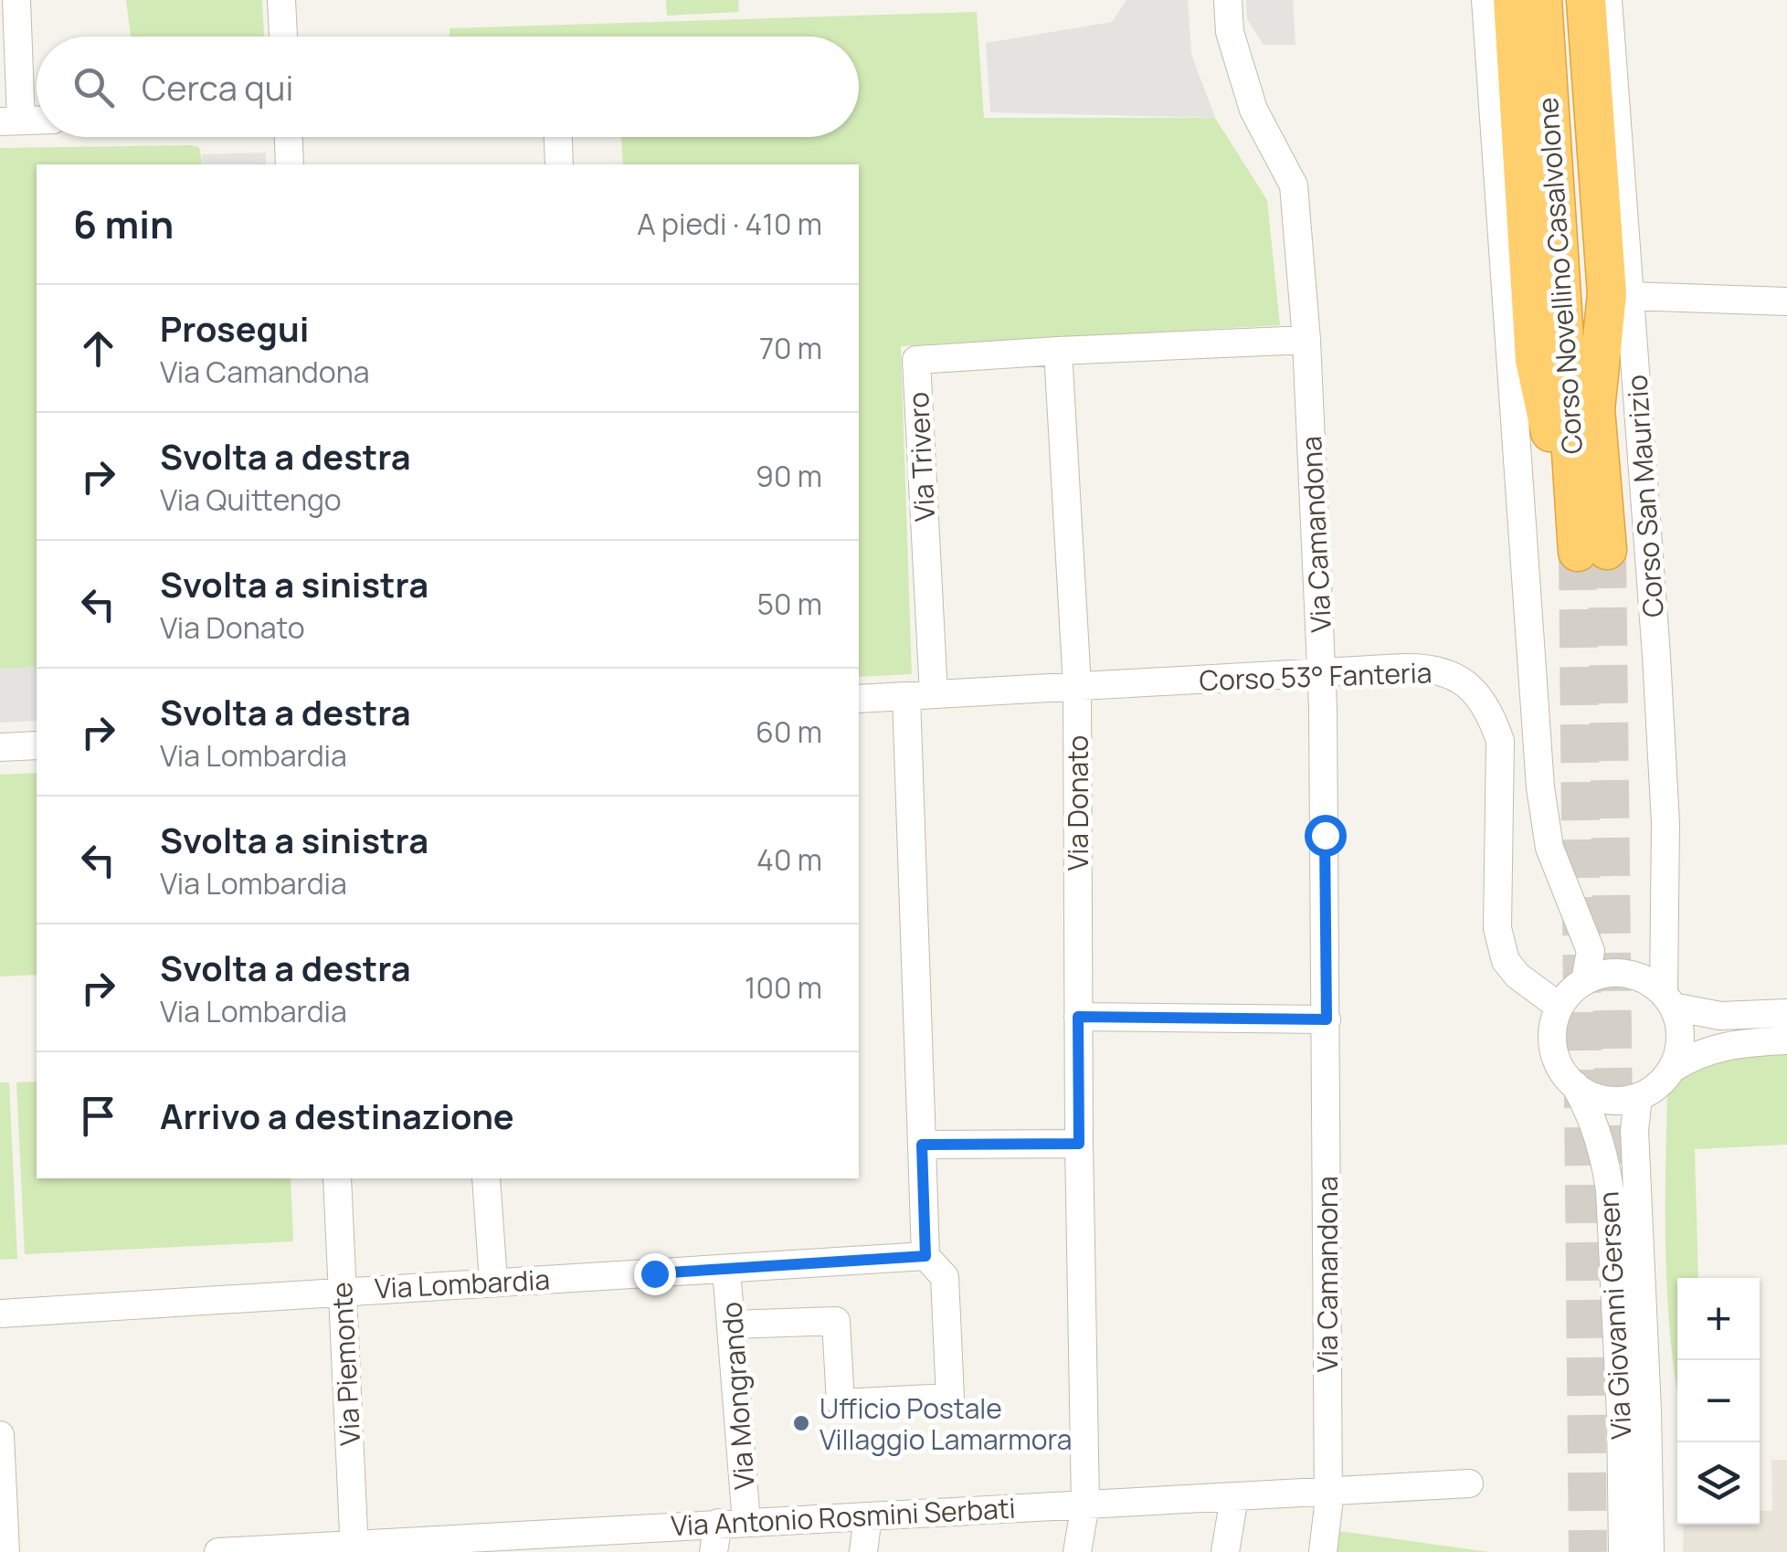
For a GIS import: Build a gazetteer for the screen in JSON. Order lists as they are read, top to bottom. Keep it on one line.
{"streets":{"highway":["Corso Novellino Casalvolone"],"street":["Via Trivero","Corso San Maurizio","Via Camandona","Corso 53° Fanteria","Via Donato","Via Lombardia","Via Giovanni Gersen","Via Piemonte","Via Mongrando","Via Antonio Rosmini Serbati"]},"crossings":[["Via Trivero","Corso 53° Fanteria"],["Via Trivero","Via Donato"],["Corso San Maurizio","Corso 53° Fanteria"],["Corso San Maurizio","Via Giovanni Gersen"],["Via Camandona","Corso 53° Fanteria"],["Via Camandona","Via Antonio Rosmini Serbati"],["Corso 53° Fanteria","Via Donato"],["Corso 53° Fanteria","Via Giovanni Gersen"],["Via Donato","Via Antonio Rosmini Serbati"],["Via Lombardia","Via Piemonte"],["Via Lombardia","Via Mongrando"],["Via Piemonte","Via Antonio Rosmini Serbati"],["Via Mongrando","Via Antonio Rosmini Serbati"]],"places":["Ufficio Postale Villaggio Lamarmora"],"page":{"search":"Cerca qui","heading":["6 min","A piedi · 410 m"],"list":[["Prosegui","Via Camandona","70 m"],["Svolta a destra","Via Quittengo","90 m"],["Svolta a sinistra","Via Donato","50 m"],["Svolta a destra","Via Lombardia","60 m"],["Svolta a sinistra","Via Lombardia","40 m"],["Svolta a destra","Via Lombardia","100 m"],"Arrivo a destinazione"],"map_buttons":["+","−"]}}
